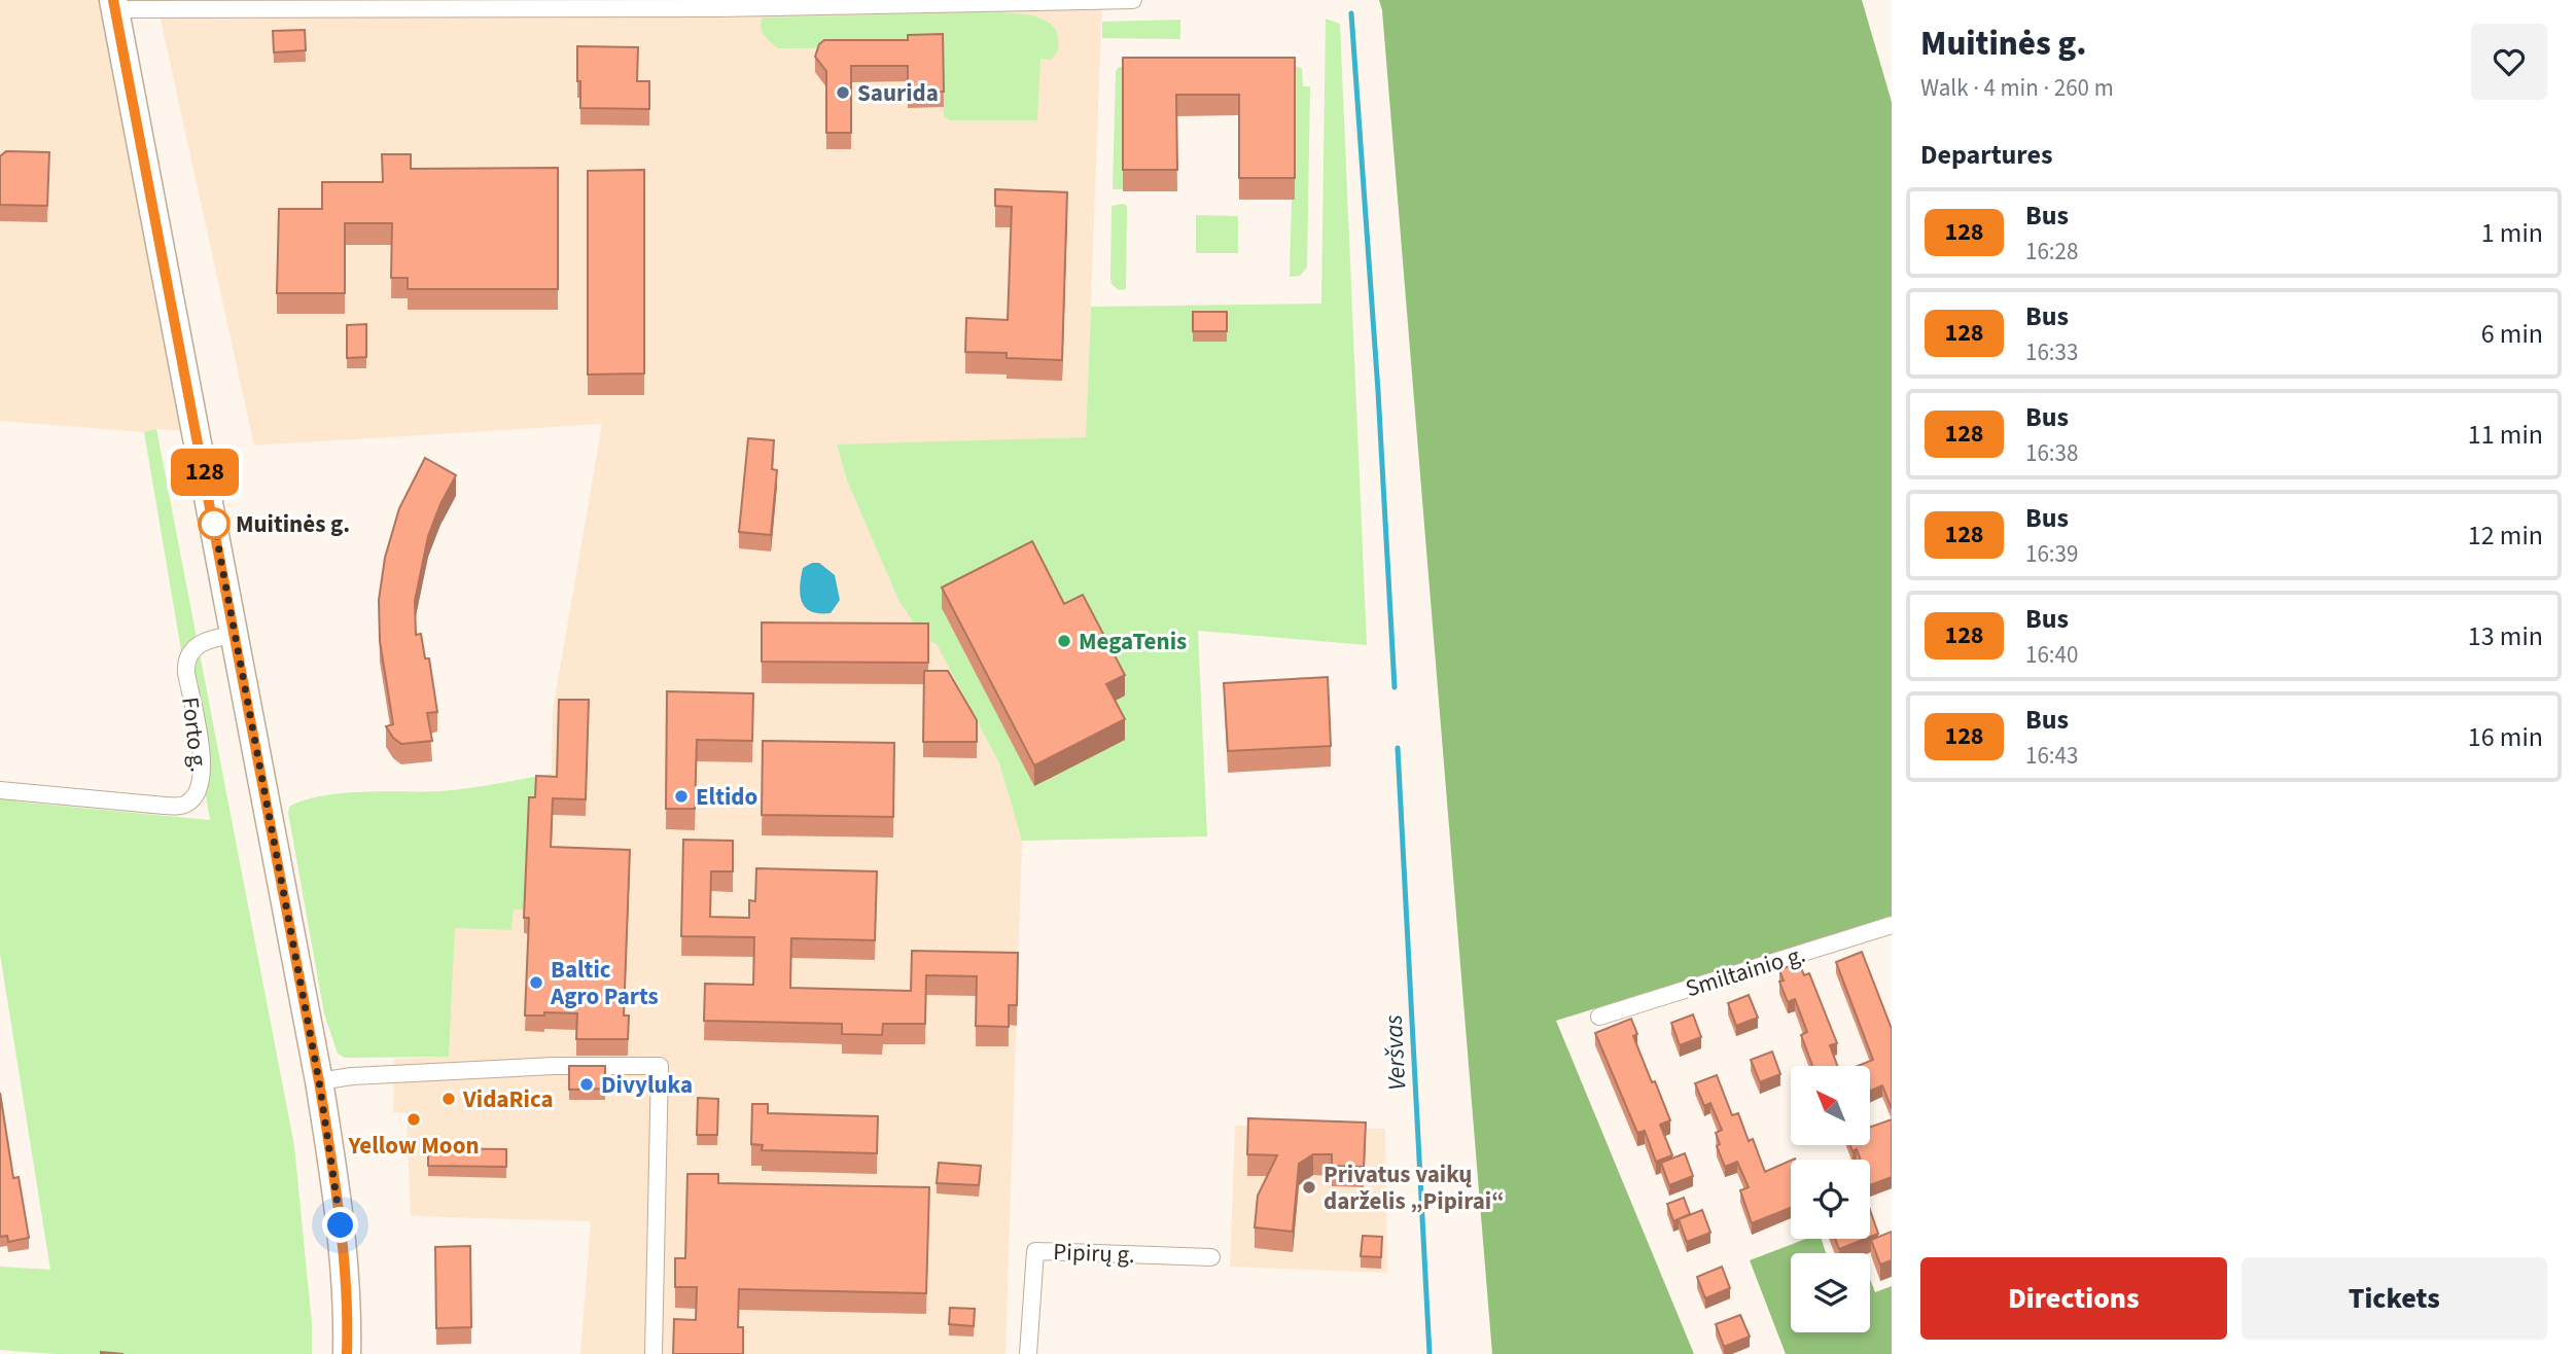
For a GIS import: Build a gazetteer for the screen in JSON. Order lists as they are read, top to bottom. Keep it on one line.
{"streets":{"street":["Forto g.","Smiltainio g.","Pipirų g."]},"water":["Veršvas"],"places":["Saurida","Muitinės g.","MegaTenis","Eltido","Baltic Agro Parts","Divyluka","VidaRica","Yellow Moon","Privatus vaikų darželis „Pipirai“"],"lines":["bus line 128"],"north":"top left","page":{"on_map":"128","heading":[["Muitinės g.","Walk · 4 min · 260 m"],"Departures"],"list":[{"mark":"128","name":"Bus","note":"16:28","value":"1 min"},{"mark":"128","name":"Bus","note":"16:33","value":"6 min"},{"mark":"128","name":"Bus","note":"16:38","value":"11 min"},{"mark":"128","name":"Bus","note":"16:39","value":"12 min"},{"mark":"128","name":"Bus","note":"16:40","value":"13 min"},{"mark":"128","name":"Bus","note":"16:43","value":"16 min"}],"buttons":["Directions","Tickets"]}}
